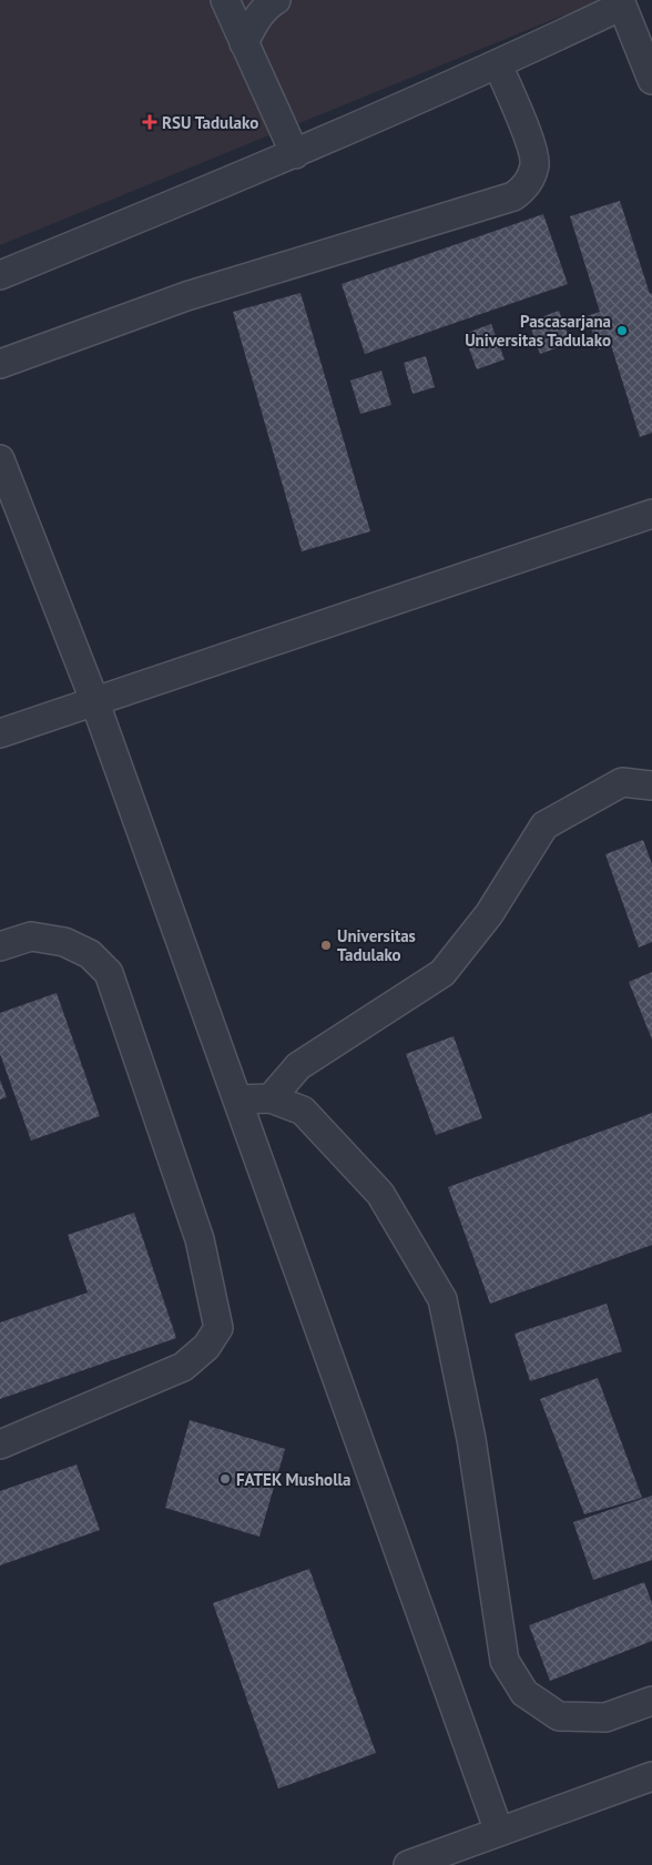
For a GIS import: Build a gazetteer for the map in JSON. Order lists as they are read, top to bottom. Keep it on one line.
{"places":{"health":["RSU Tadulako"],"other":["Pascasarjana Universitas Tadulako","Universitas Tadulako","FATEK Musholla"]}}
